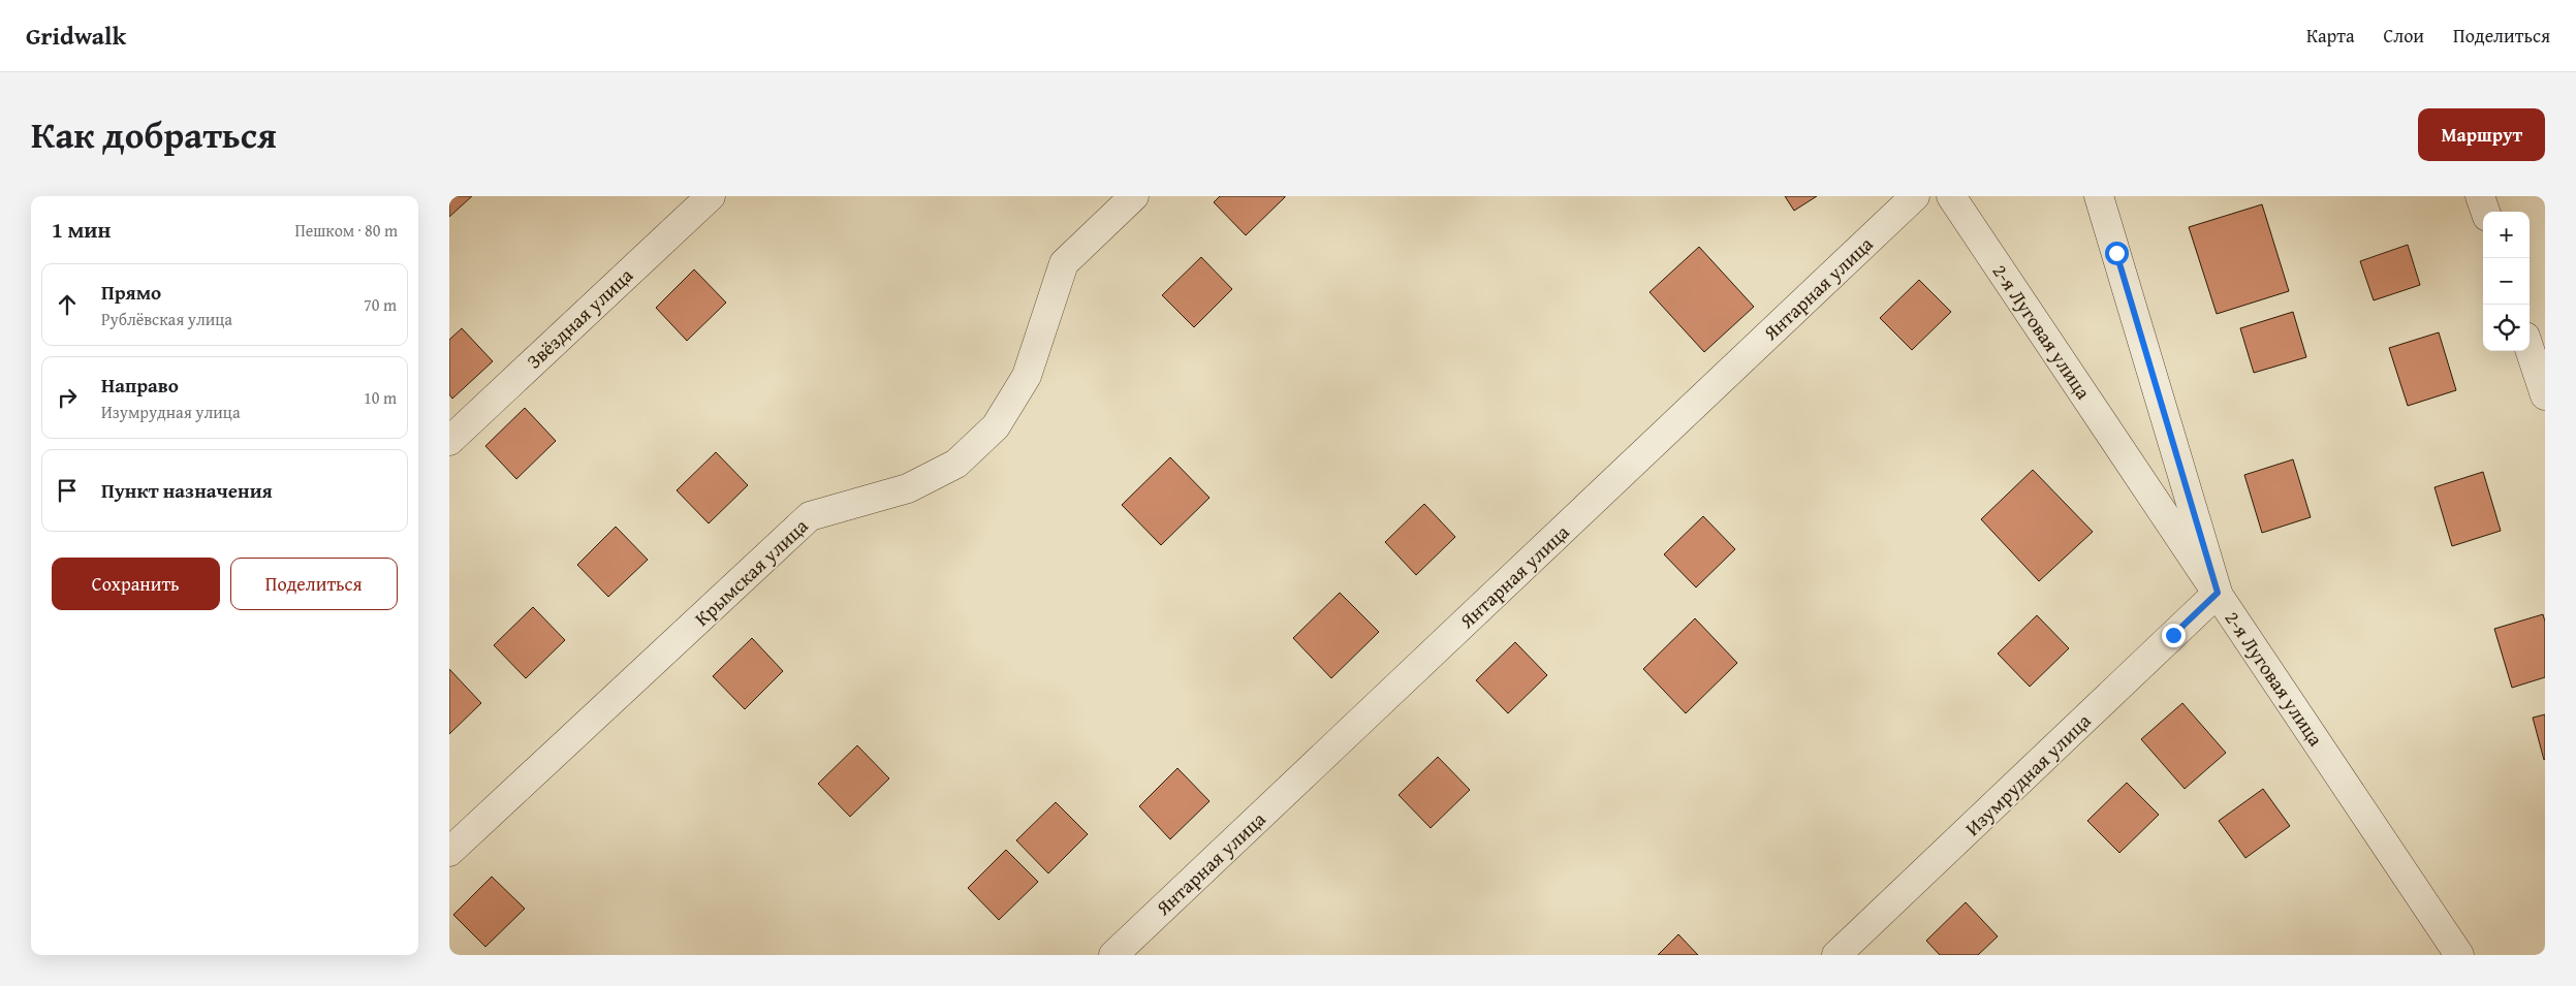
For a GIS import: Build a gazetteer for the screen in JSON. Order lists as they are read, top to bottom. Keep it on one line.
{"streets":{"street":["Янтарная улица","Звёздная улица","2-я Луговая улица","Крымская улица","Изумрудная улица"]},"crossings":[["2-я Луговая улица","Изумрудная улица"]],"page":{"header":"Gridwalk","nav":["Карта","Слои","Поделиться"],"title":"Как добраться","buttons":["Маршрут",["Сохранить","Поделиться"]],"heading":["1 мин","Пешком · 80 m"],"map_buttons":["+","−"],"list":[["Прямо","Рублёвская улица","70 m"],["Направо","Изумрудная улица","10 m"],"Пункт назначения"]}}
